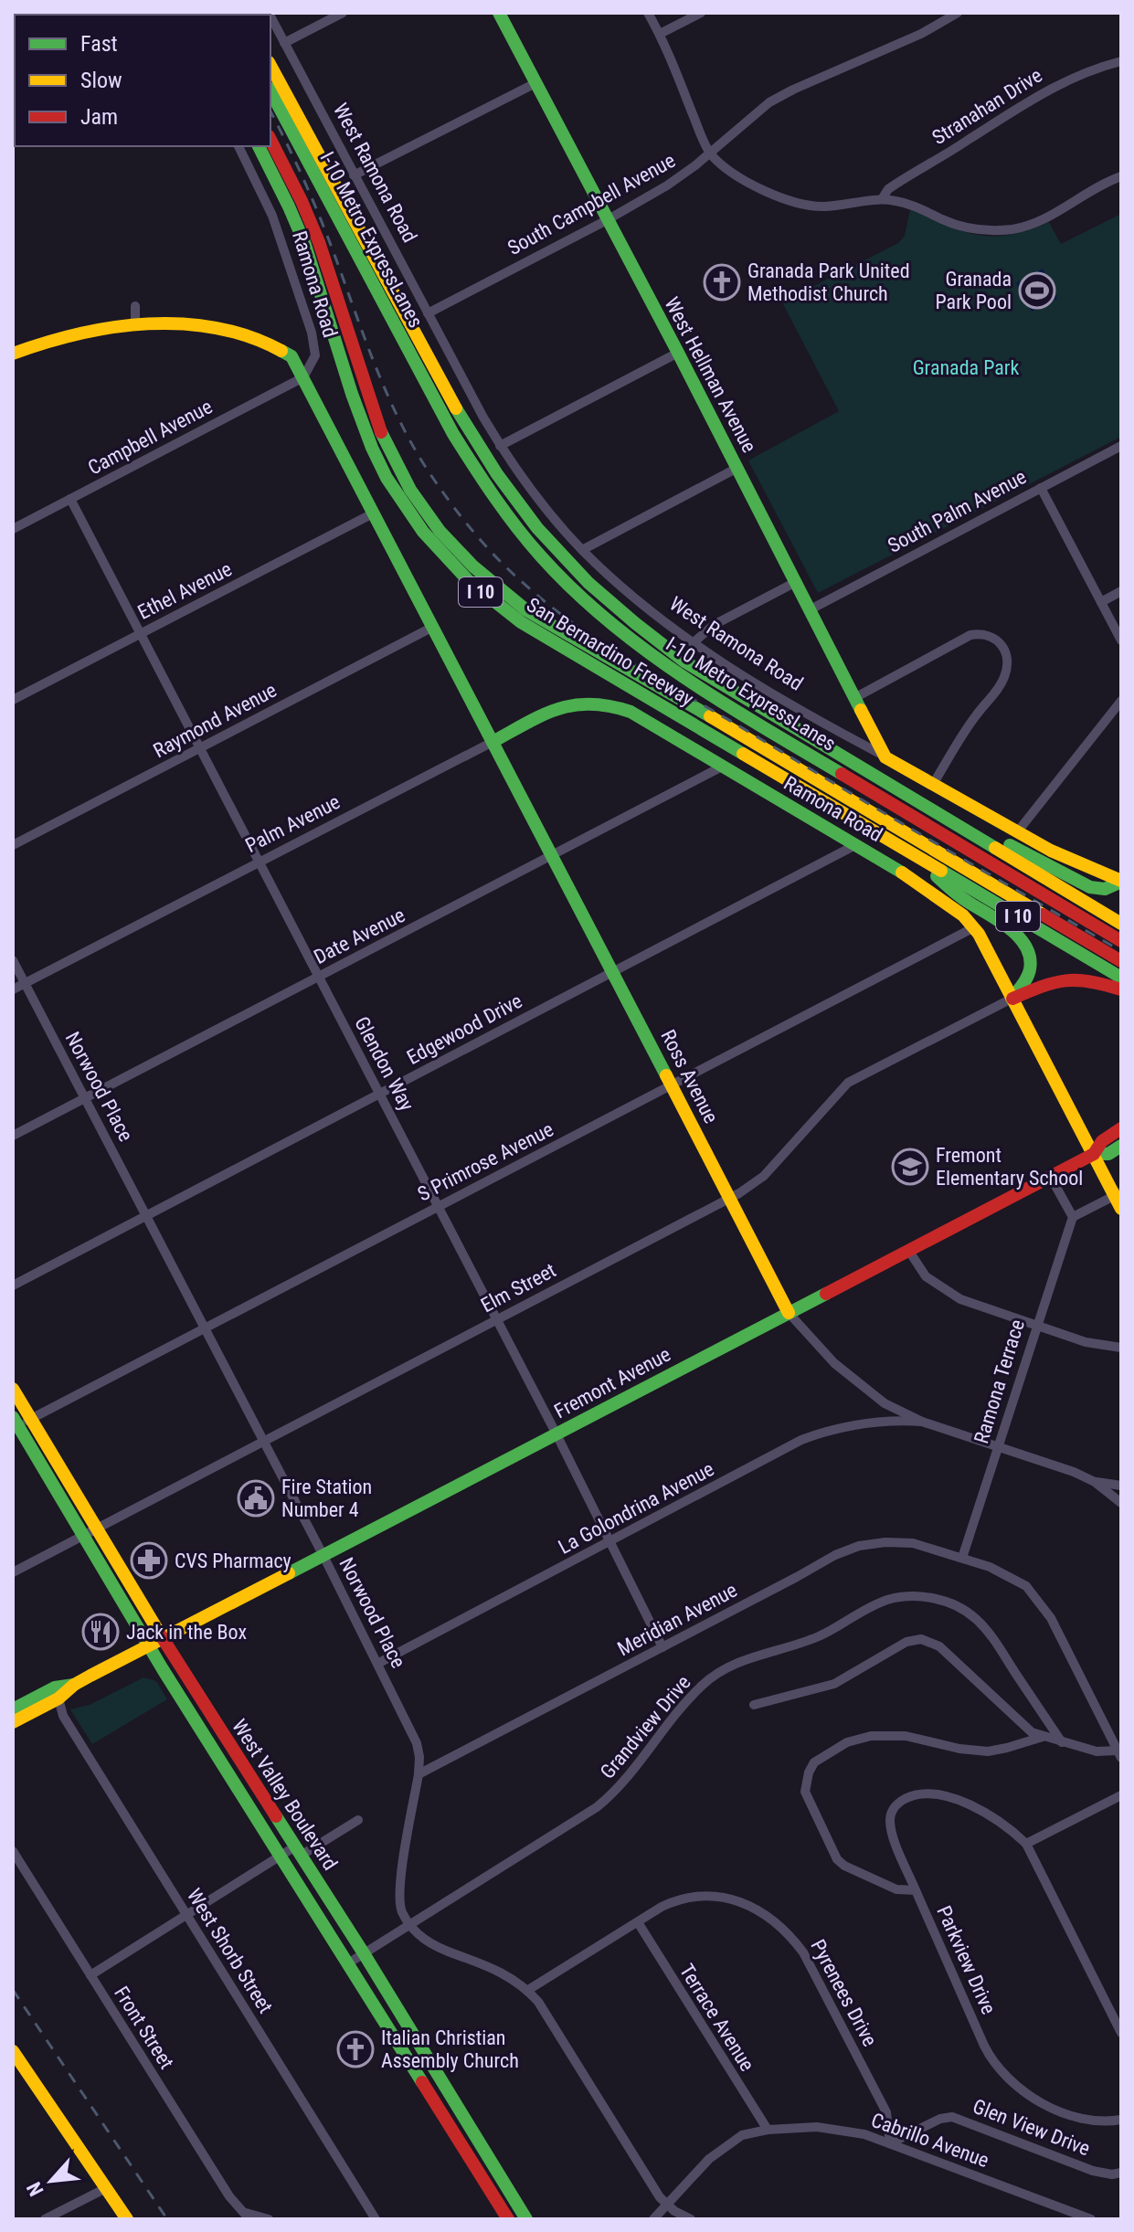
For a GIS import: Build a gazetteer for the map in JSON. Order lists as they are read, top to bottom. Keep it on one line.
{"streets":{"main road":["West Ramona Road","I-10 Metro ExpressLanes","Ramona Road","West Hellman Avenue","I 10","San Bernardino Freeway","Palm Avenue","Ross Avenue","Fremont Avenue","West Valley Boulevard"],"street":["Stranahan Drive","South Campbell Avenue","Campbell Avenue","South Palm Avenue","Ethel Avenue","Raymond Avenue","Date Avenue","Edgewood Drive","Glendon Way","Norwood Place","S Primrose Avenue","Elm Street","Ramona Terrace","La Golondrina Avenue","Meridian Avenue","Grandview Drive","West Shorb Street","Parkview Drive","Pyrenees Drive","Terrace Avenue","Front Street","Glen View Drive","Cabrillo Avenue"]},"crossings":[["West Ramona Road","South Campbell Avenue"],["West Ramona Road","West Hellman Avenue"],["South Campbell Avenue","West Hellman Avenue"],["Ramona Road","Campbell Avenue"],["Ramona Road","Palm Avenue"],["Ramona Road","Date Avenue"],["Ramona Road","Edgewood Drive"],["Ramona Road","S Primrose Avenue"],["Ramona Road","Elm Street"],["West Hellman Avenue","South Palm Avenue"],["Campbell Avenue","Glendon Way"],["Ethel Avenue","Glendon Way"],["Ethel Avenue","Ross Avenue"],["Raymond Avenue","Glendon Way"],["Raymond Avenue","Ross Avenue"],["Palm Avenue","Glendon Way"],["Palm Avenue","Ross Avenue"],["Palm Avenue","Norwood Place"],["Date Avenue","Glendon Way"],["Date Avenue","Ross Avenue"],["Date Avenue","Norwood Place"],["Edgewood Drive","Glendon Way"],["Edgewood Drive","Ross Avenue"],["Edgewood Drive","Norwood Place"],["Glendon Way","S Primrose Avenue"],["Glendon Way","Elm Street"],["Glendon Way","Fremont Avenue"],["Glendon Way","La Golondrina Avenue"],["Glendon Way","Meridian Avenue"],["Ross Avenue","S Primrose Avenue"],["Ross Avenue","Elm Street"],["Ross Avenue","Ramona Terrace"],["Ross Avenue","Fremont Avenue"],["Ross Avenue","La Golondrina Avenue"],["Norwood Place","S Primrose Avenue"],["Norwood Place","Elm Street"],["Norwood Place","Fremont Avenue"],["Norwood Place","La Golondrina Avenue"],["Norwood Place","Meridian Avenue"],["Norwood Place","Grandview Drive"],["Norwood Place","Pyrenees Drive"],["Norwood Place","Cabrillo Avenue"],["S Primrose Avenue","West Valley Boulevard"],["Elm Street","West Valley Boulevard"],["Ramona Terrace","Meridian Avenue"],["Fremont Avenue","West Valley Boulevard"],["Grandview Drive","West Valley Boulevard"],["Pyrenees Drive","Terrace Avenue"],["Pyrenees Drive","Glen View Drive"],["Pyrenees Drive","Cabrillo Avenue"],["Terrace Avenue","Cabrillo Avenue"],["Glen View Drive","Cabrillo Avenue"]],"parks":["Granada Park"],"places":{"church":["Granada Park United Methodist Church","Italian Christian Assembly Church"],"sports":["Granada Park Pool"],"school or university":["Fremont Elementary School"],"public building":["Fire Station Number 4"],"pharmacy":["CVS Pharmacy"],"restaurant":["Jack in the Box"]},"legend":["Fast","Slow","Jam"],"north":"bottom left"}
